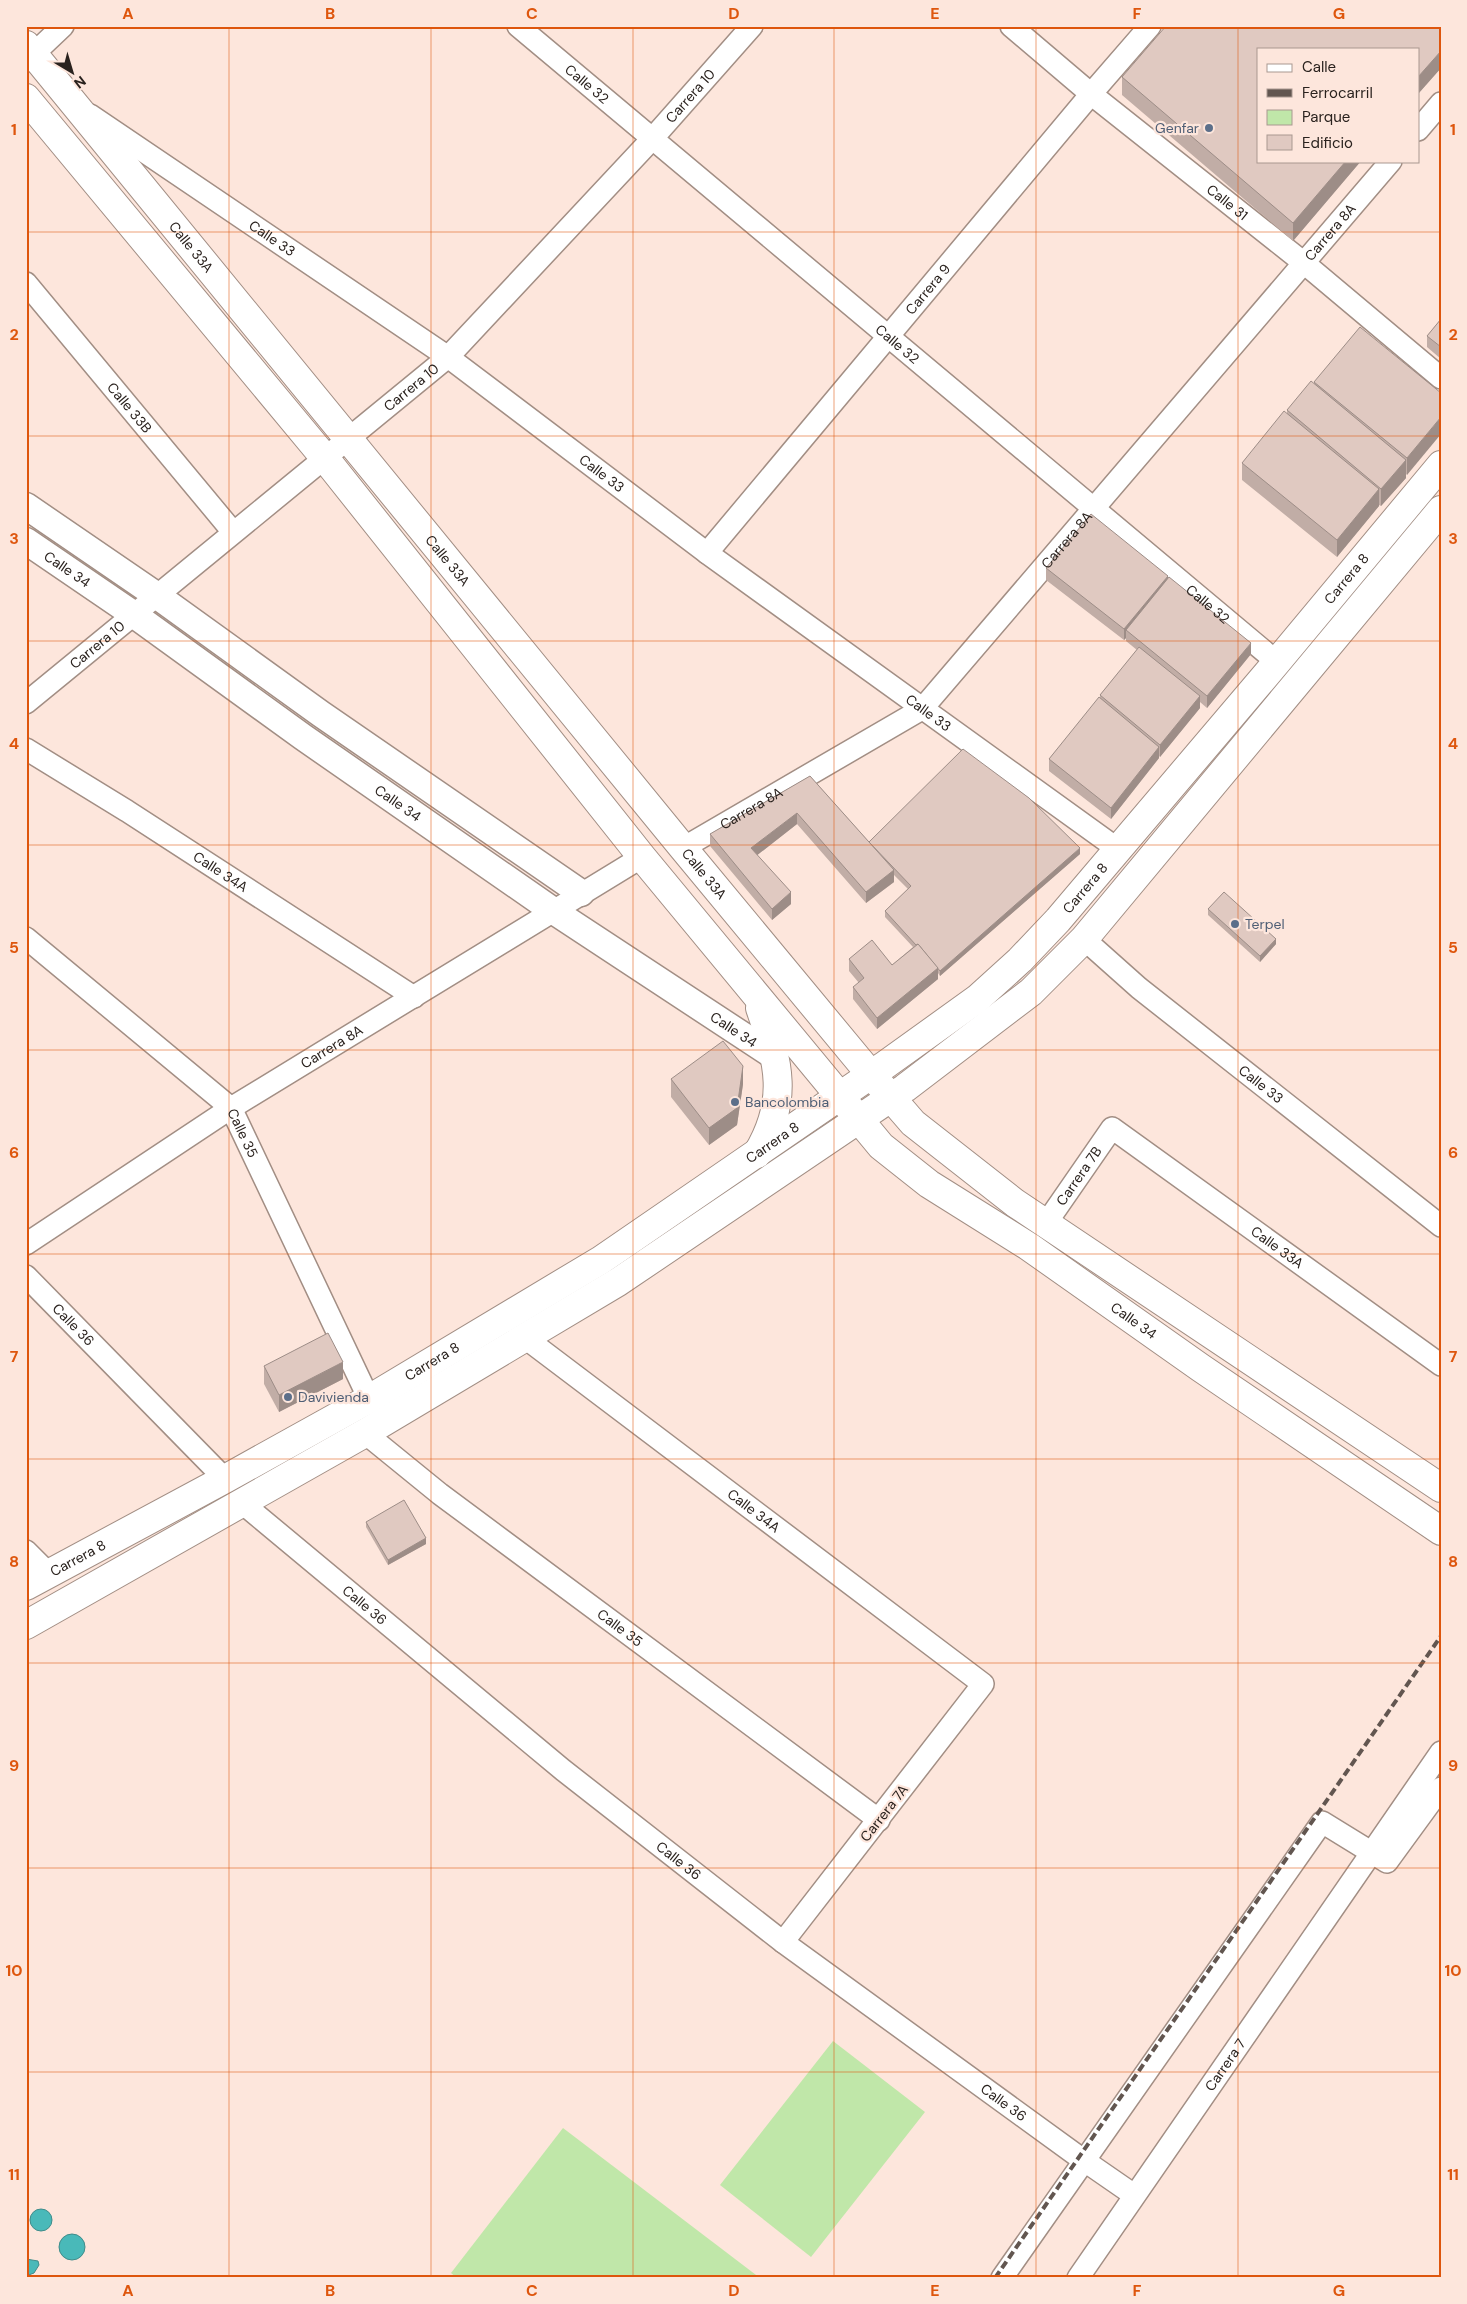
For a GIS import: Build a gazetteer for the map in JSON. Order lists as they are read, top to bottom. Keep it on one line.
{"streets":{"main road":["Calle 33A","Calle 34","Carrera 8"],"street":["Calle 32","Carrera 10","Calle 31","Carrera 8A","Calle 33","Carrera 9","Calle 33B","Calle 34A","Calle 35","Carrera 7B","Calle 36","Carrera 7A","Carrera 7"]},"crossings":[["Calle 32","Carrera 10"],["Calle 32","Carrera 8A"],["Calle 32","Carrera 9"],["Calle 32","Carrera 8"],["Carrera 10","Calle 33"],["Carrera 10","Calle 33A"],["Carrera 10","Calle 33B"],["Carrera 10","Calle 34"],["Calle 31","Carrera 8A"],["Calle 31","Carrera 9"],["Carrera 8A","Calle 33"],["Carrera 8A","Calle 33A"],["Carrera 8A","Calle 34"],["Carrera 8A","Calle 34A"],["Carrera 8A","Calle 35"],["Calle 33","Calle 33A"],["Calle 33","Carrera 9"],["Calle 33","Carrera 8"],["Calle 33A","Calle 34"],["Calle 33A","Carrera 8"],["Calle 33A","Carrera 7B"],["Calle 34","Carrera 8"],["Carrera 8","Calle 34A"],["Carrera 8","Calle 35"],["Carrera 8","Calle 36"],["Calle 34A","Carrera 7A"],["Calle 35","Carrera 7A"],["Calle 36","Carrera 7A"],["Calle 36","Carrera 7"]],"places":["Genfar","Terpel","Bancolombia","Davivienda"],"legend":["Calle","Ferrocarril","Parque","Edificio"],"north":"bottom right","grid":{"columns":["A","B","C","D","E","F","G"],"rows":["1","2","3","4","5","6","7","8","9","10","11"]}}
